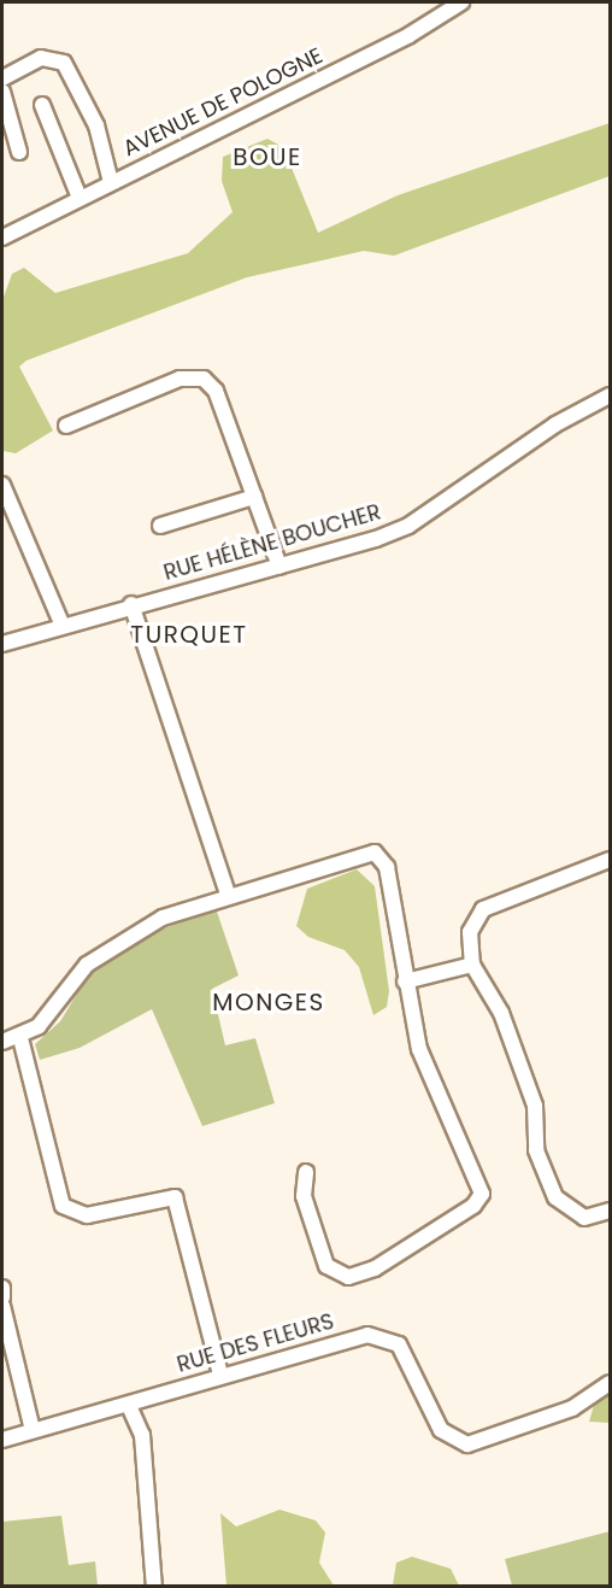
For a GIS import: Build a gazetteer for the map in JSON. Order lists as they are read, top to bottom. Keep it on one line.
{"streets":{"street":["AVENUE DE POLOGNE","RUE HÉLÈNE BOUCHER","RUE DES FLEURS"]},"districts":["BOUE","TURQUET","MONGES"]}
